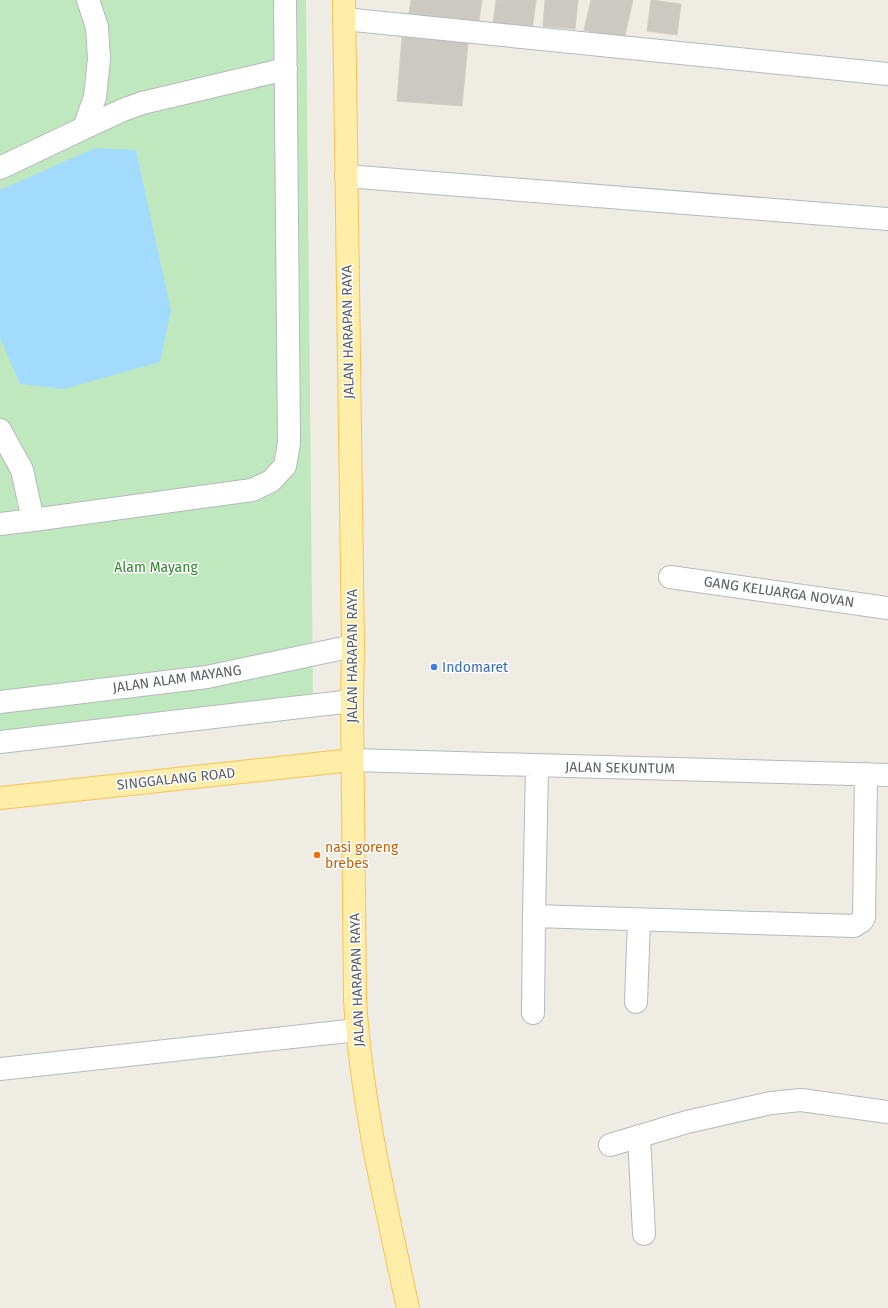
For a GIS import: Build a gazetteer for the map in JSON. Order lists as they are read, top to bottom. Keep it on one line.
{"streets":{"main road":["JALAN HARAPAN RAYA","SINGGALANG ROAD"],"street":["GANG KELUARGA NOVAN","JALAN ALAM MAYANG","JALAN SEKUNTUM"]},"crossings":[["JALAN HARAPAN RAYA","JALAN ALAM MAYANG"],["JALAN HARAPAN RAYA","JALAN SEKUNTUM"],["JALAN HARAPAN RAYA","SINGGALANG ROAD"],["JALAN SEKUNTUM","SINGGALANG ROAD"]],"parks":["Alam Mayang"],"places":["Indomaret","nasi goreng brebes"]}
